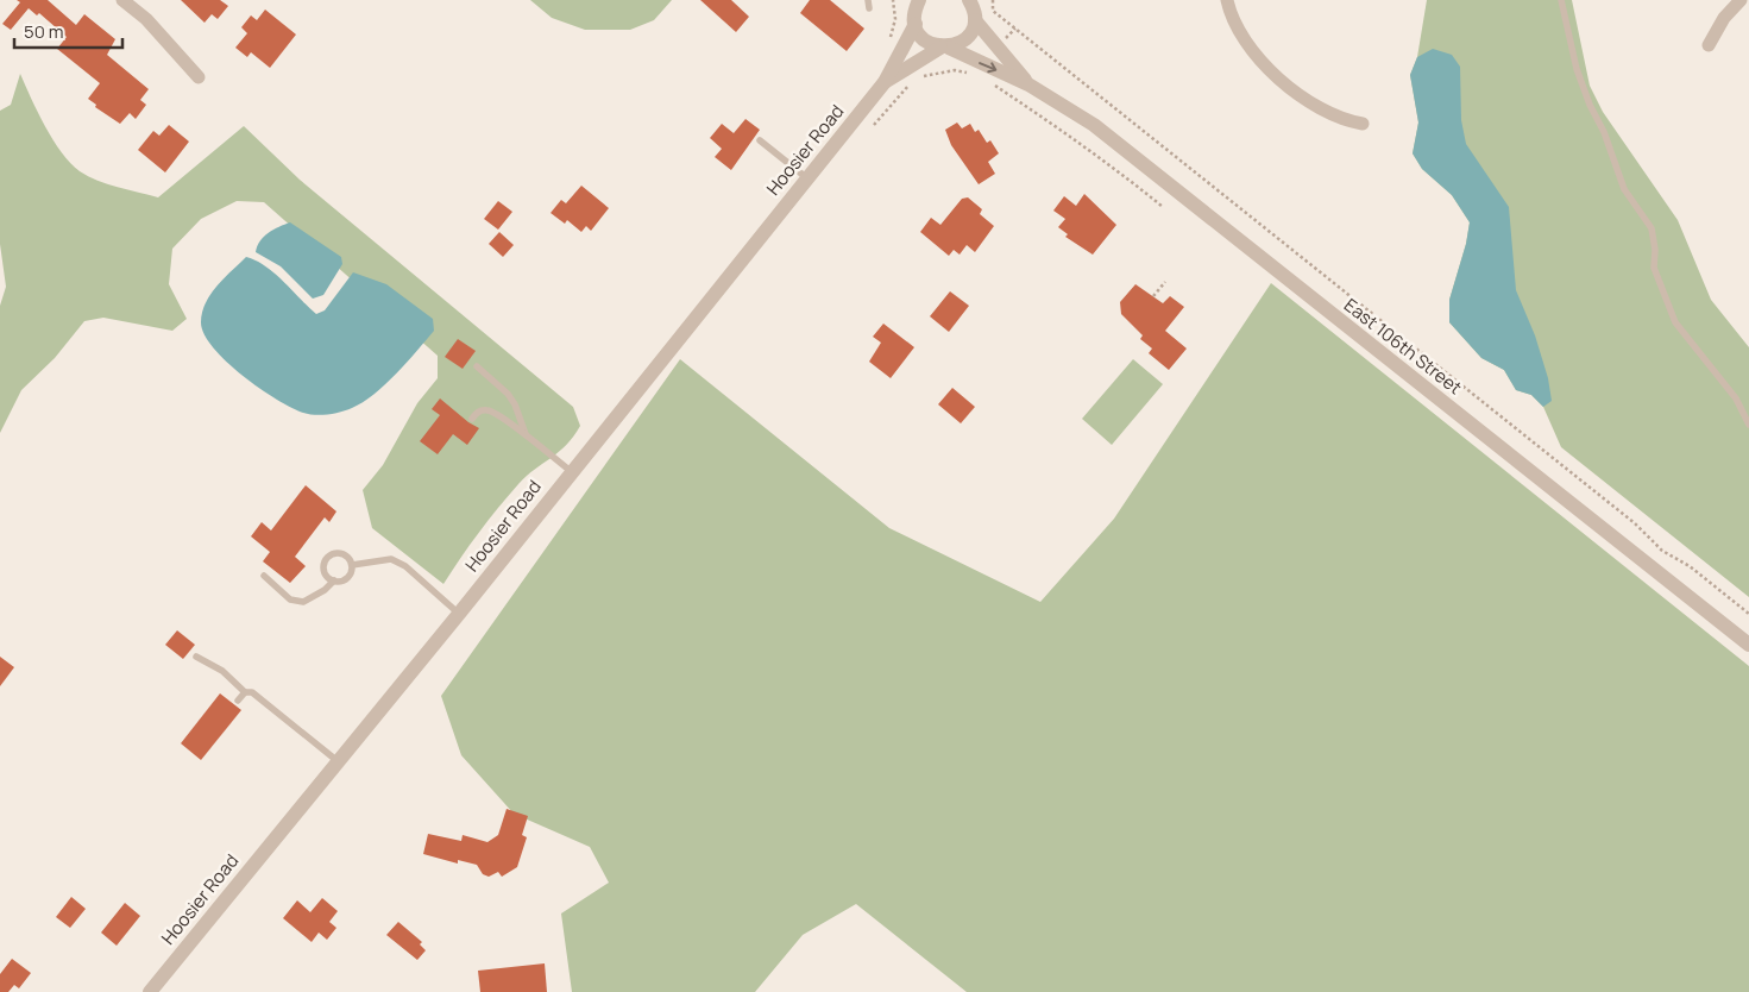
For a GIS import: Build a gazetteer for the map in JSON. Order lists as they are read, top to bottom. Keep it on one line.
{"streets":{"street":["Hoosier Road","East 106th Street"]},"crossings":[["Hoosier Road","East 106th Street"]],"scale_bar":"50 m"}
